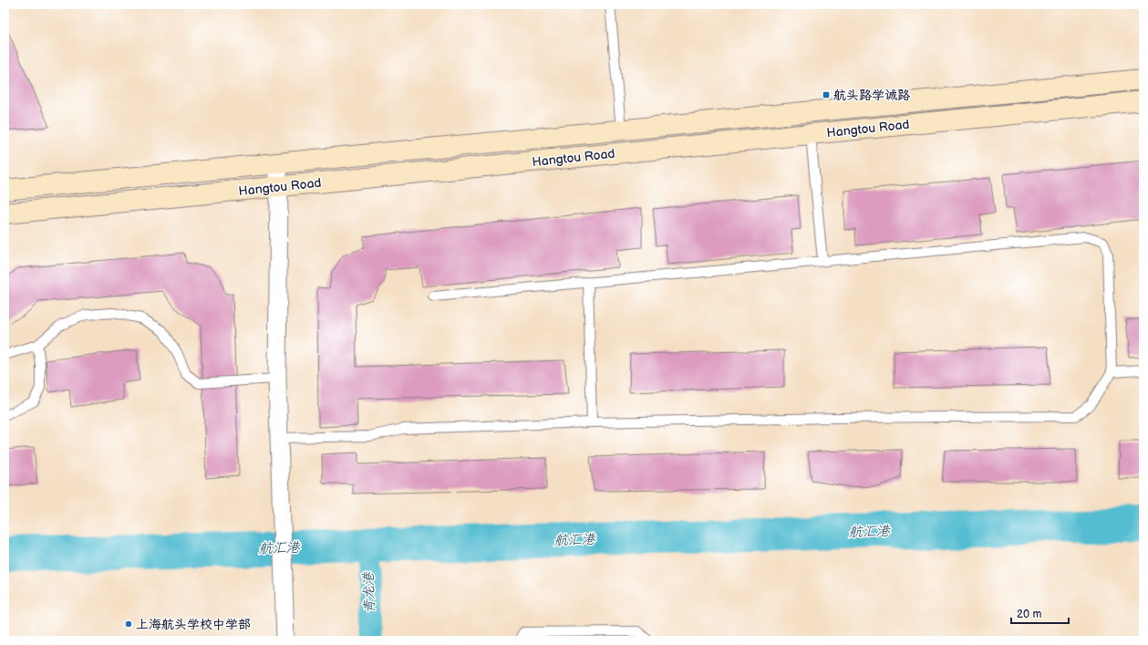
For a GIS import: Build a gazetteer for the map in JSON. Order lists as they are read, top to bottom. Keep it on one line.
{"streets":{"main road":["Hangtou Road"]},"water":["航汇港","青龙港"],"places":{"transit":["航头路学诚路"],"other":["上海航头学校中学部"]},"scale_bar":"20 m"}
